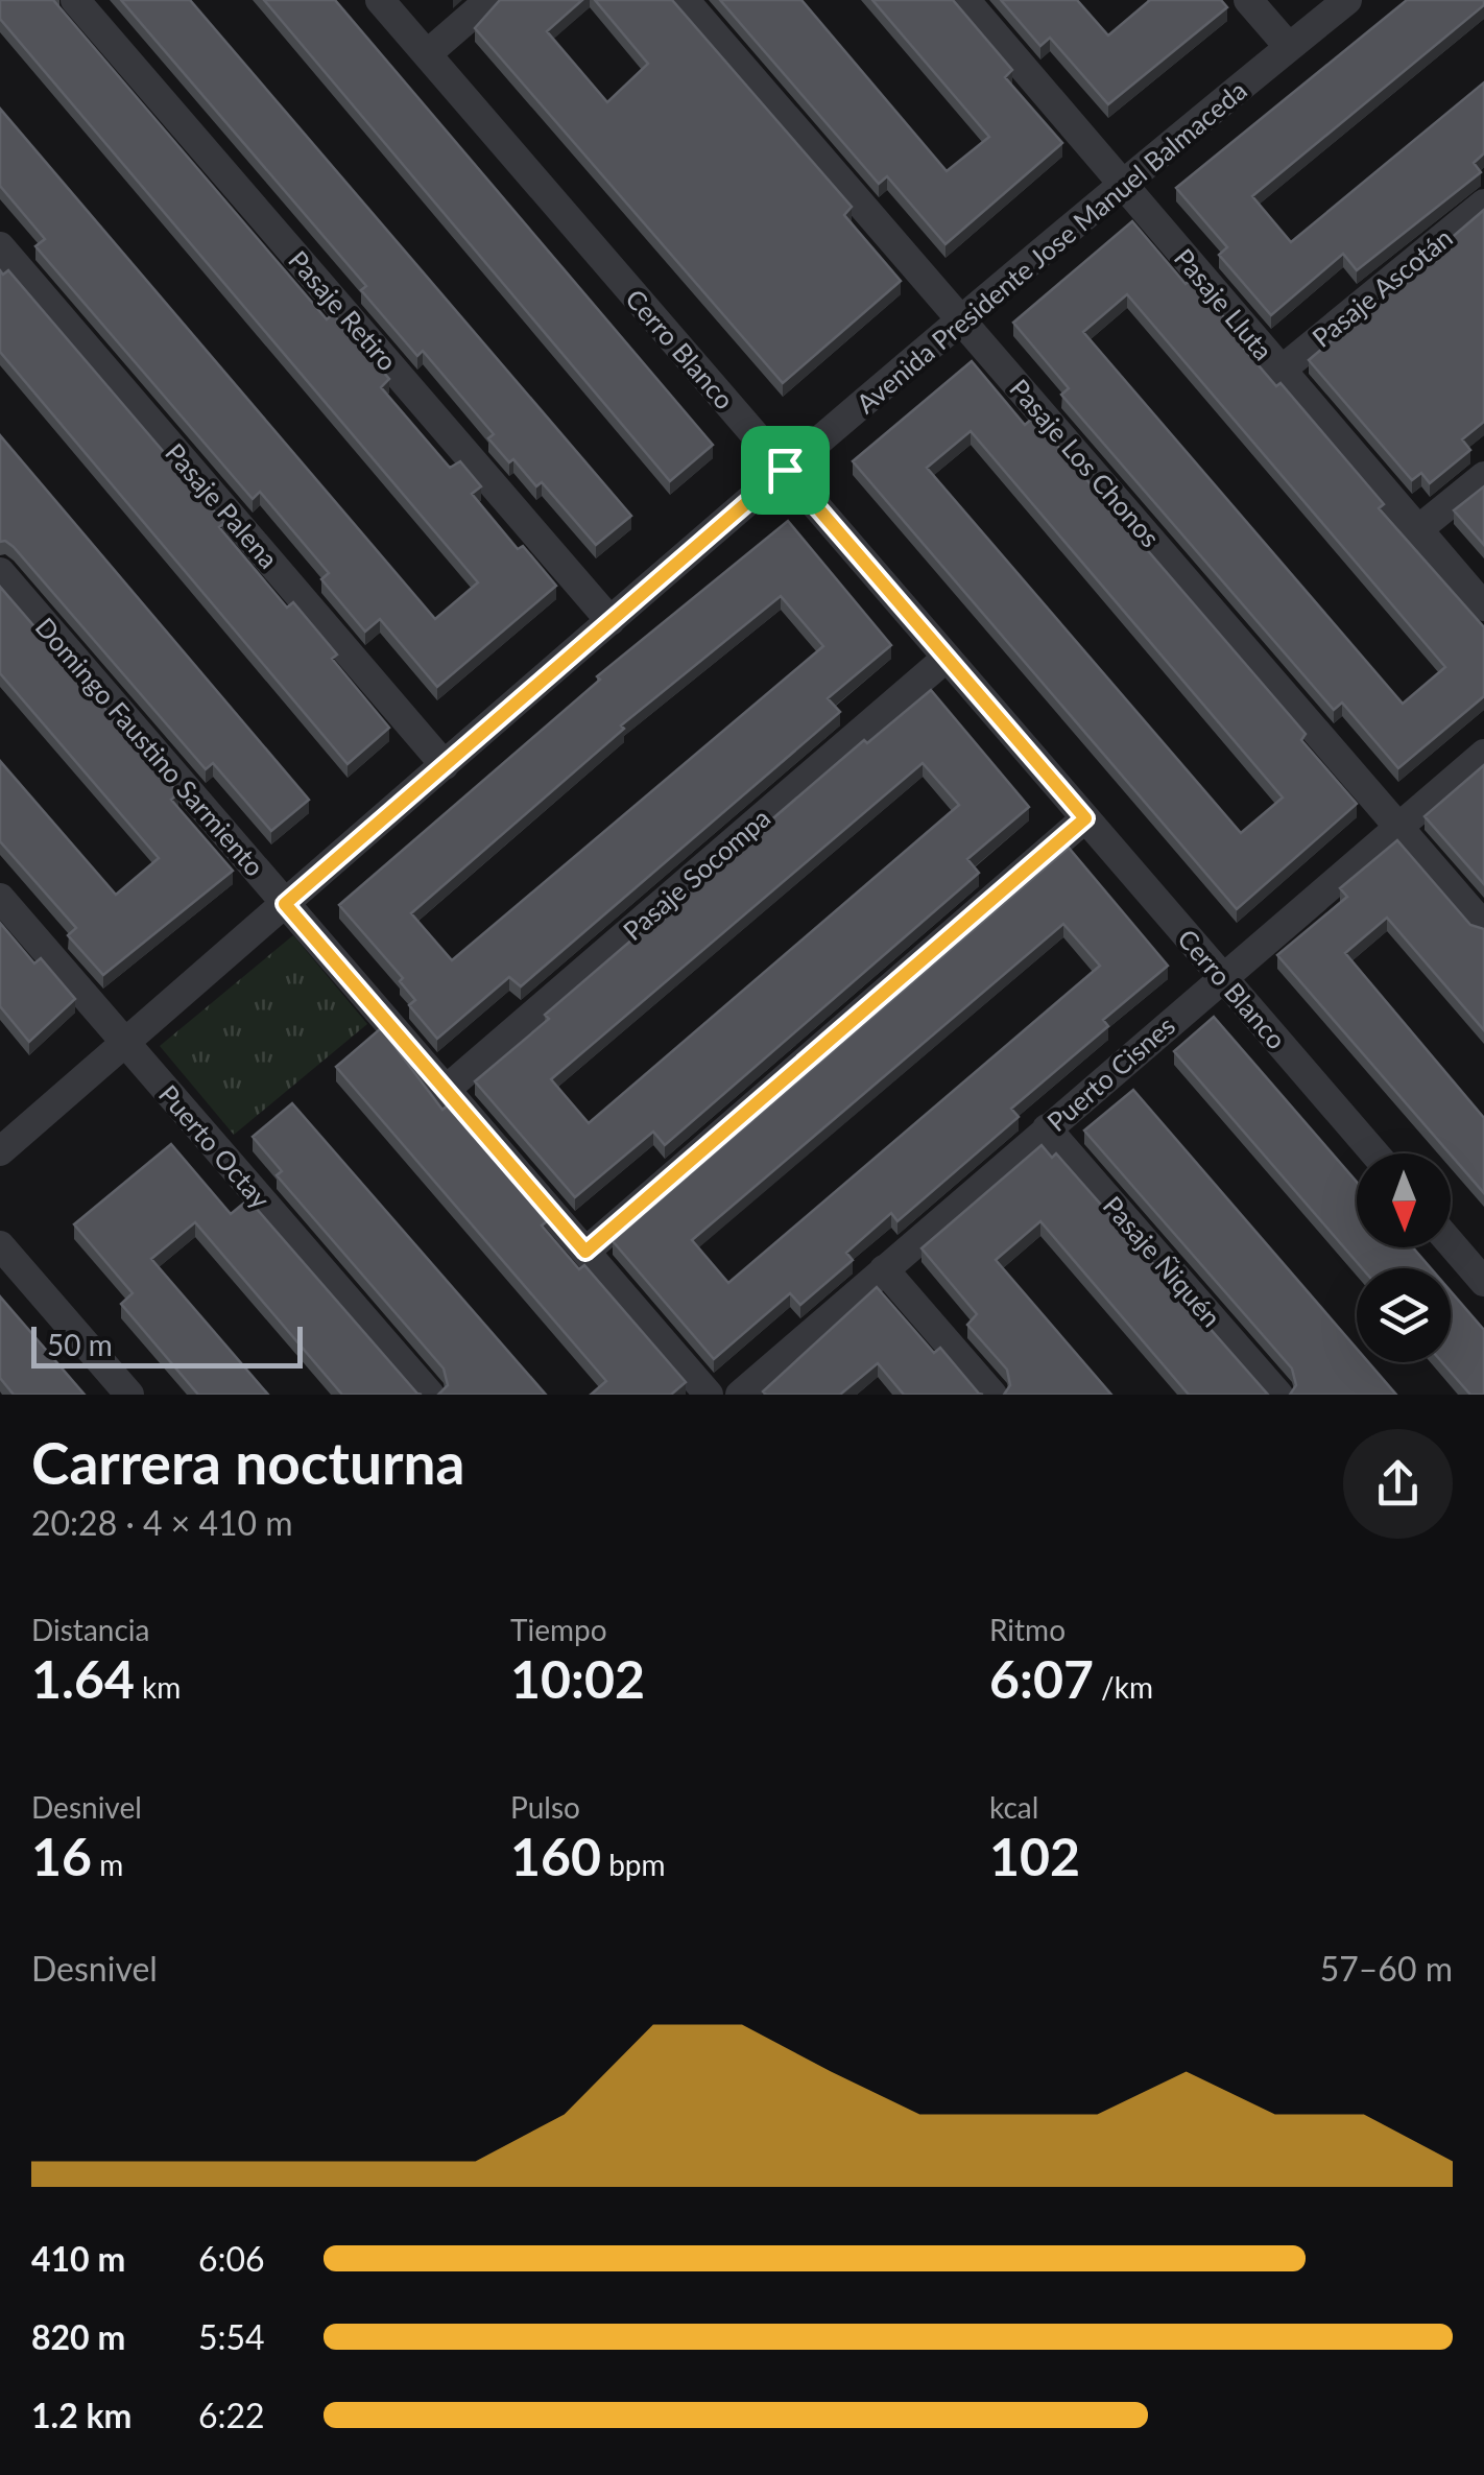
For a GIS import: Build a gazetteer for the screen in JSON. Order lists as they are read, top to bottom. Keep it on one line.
{"streets":{"street":["Avenida Presidente Jose Manuel Balmaceda","Pasaje Ascotán","Pasaje Lluta","Pasaje Retiro","Cerro Blanco","Pasaje Los Chonos","Pasaje Palena","Domingo Faustino Sarmiento","Pasaje Socompa","Puerto Cisnes","Puerto Octay","Pasaje Ñiquén"]},"crossings":[["Avenida Presidente Jose Manuel Balmaceda","Pasaje Lluta"],["Avenida Presidente Jose Manuel Balmaceda","Pasaje Retiro"],["Avenida Presidente Jose Manuel Balmaceda","Cerro Blanco"],["Avenida Presidente Jose Manuel Balmaceda","Pasaje Los Chonos"],["Avenida Presidente Jose Manuel Balmaceda","Pasaje Palena"],["Avenida Presidente Jose Manuel Balmaceda","Domingo Faustino Sarmiento"],["Avenida Presidente Jose Manuel Balmaceda","Puerto Octay"],["Pasaje Ascotán","Pasaje Lluta"],["Cerro Blanco","Pasaje Socompa"],["Cerro Blanco","Puerto Cisnes"],["Pasaje Los Chonos","Puerto Cisnes"],["Domingo Faustino Sarmiento","Pasaje Socompa"],["Puerto Cisnes","Pasaje Ñiquén"]],"scale_bar":"50 m","north":"bottom","page":{"scale":"50 m","heading":["Carrera nocturna","20:28 · 4 × 410 m"],"stats":[["Distancia","1.64 km"],["Tiempo","10:02"],["Ritmo","6:07 /km"],["Desnivel","16 m"],["Pulso","160 bpm"],["kcal","102"]],"chart":["Desnivel","57–60 m"],"list":[{"name":"410 m","note":"6:06"},{"name":"820 m","note":"5:54"},{"name":"1.2 km","note":"6:22"}]}}
